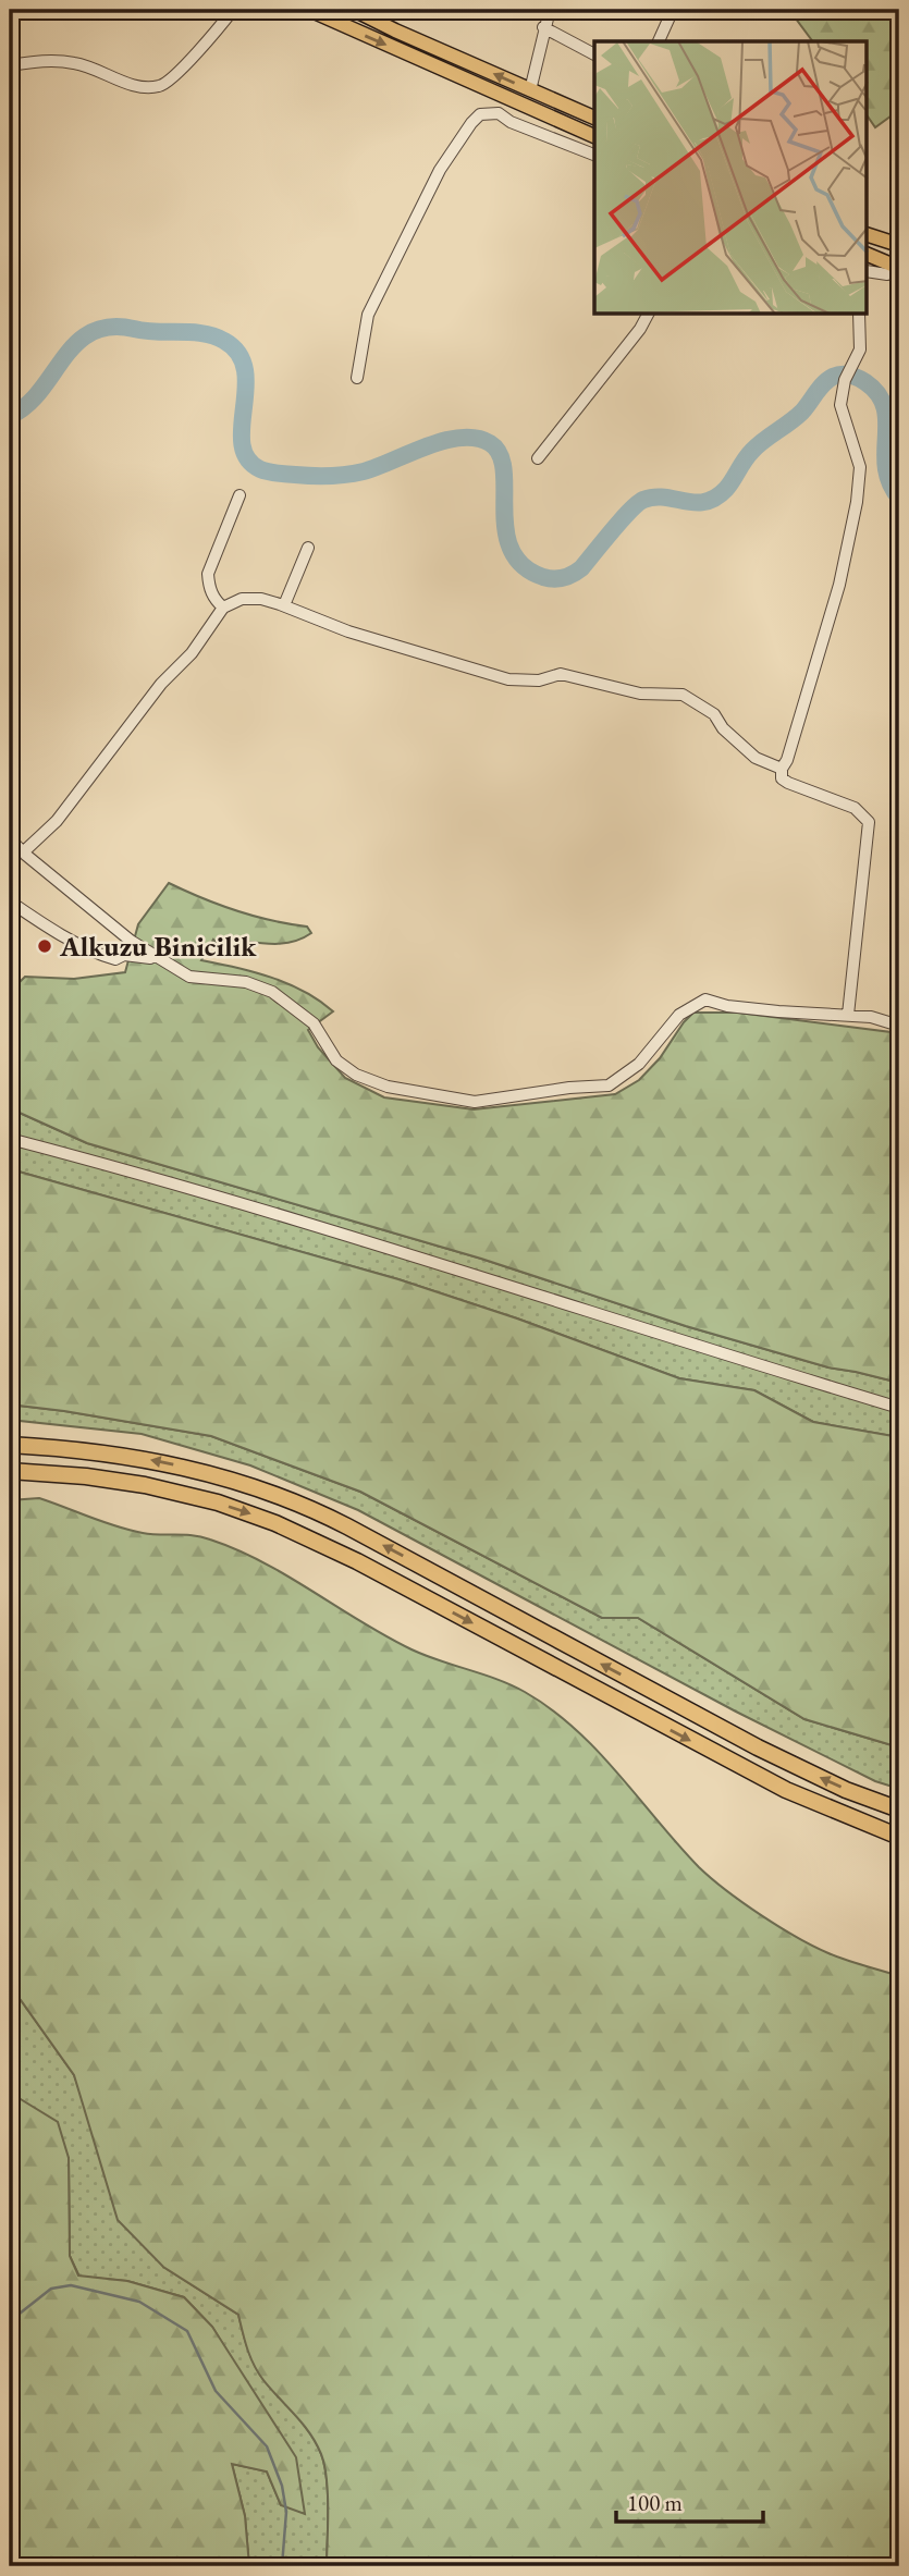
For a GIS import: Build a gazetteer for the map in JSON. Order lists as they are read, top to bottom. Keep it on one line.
{"places":["Alkuzu Binicilik"],"scale_bar":"100 m"}
